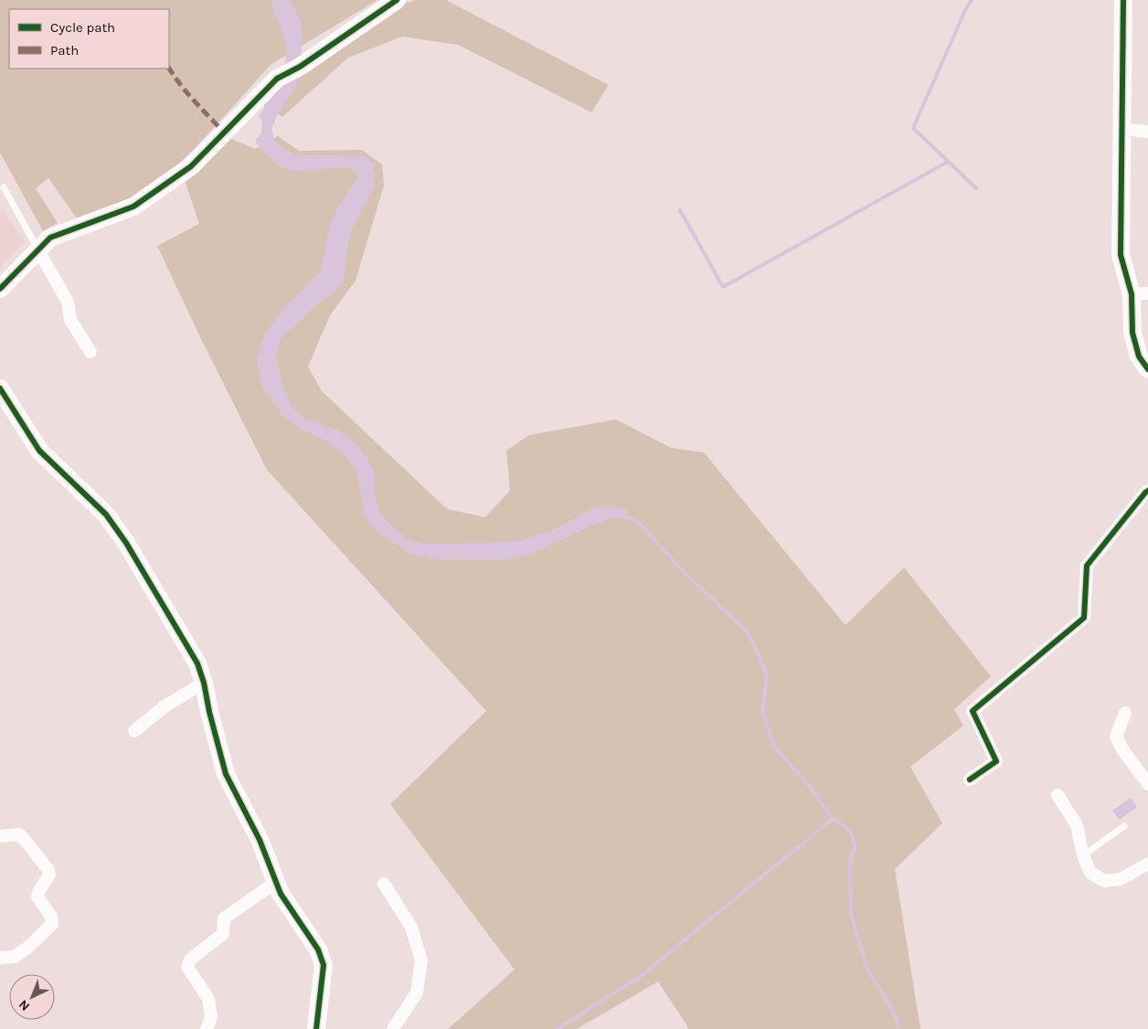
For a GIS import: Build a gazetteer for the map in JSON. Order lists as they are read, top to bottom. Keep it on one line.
{"legend":["Cycle path","Path"],"north":"bottom left"}
